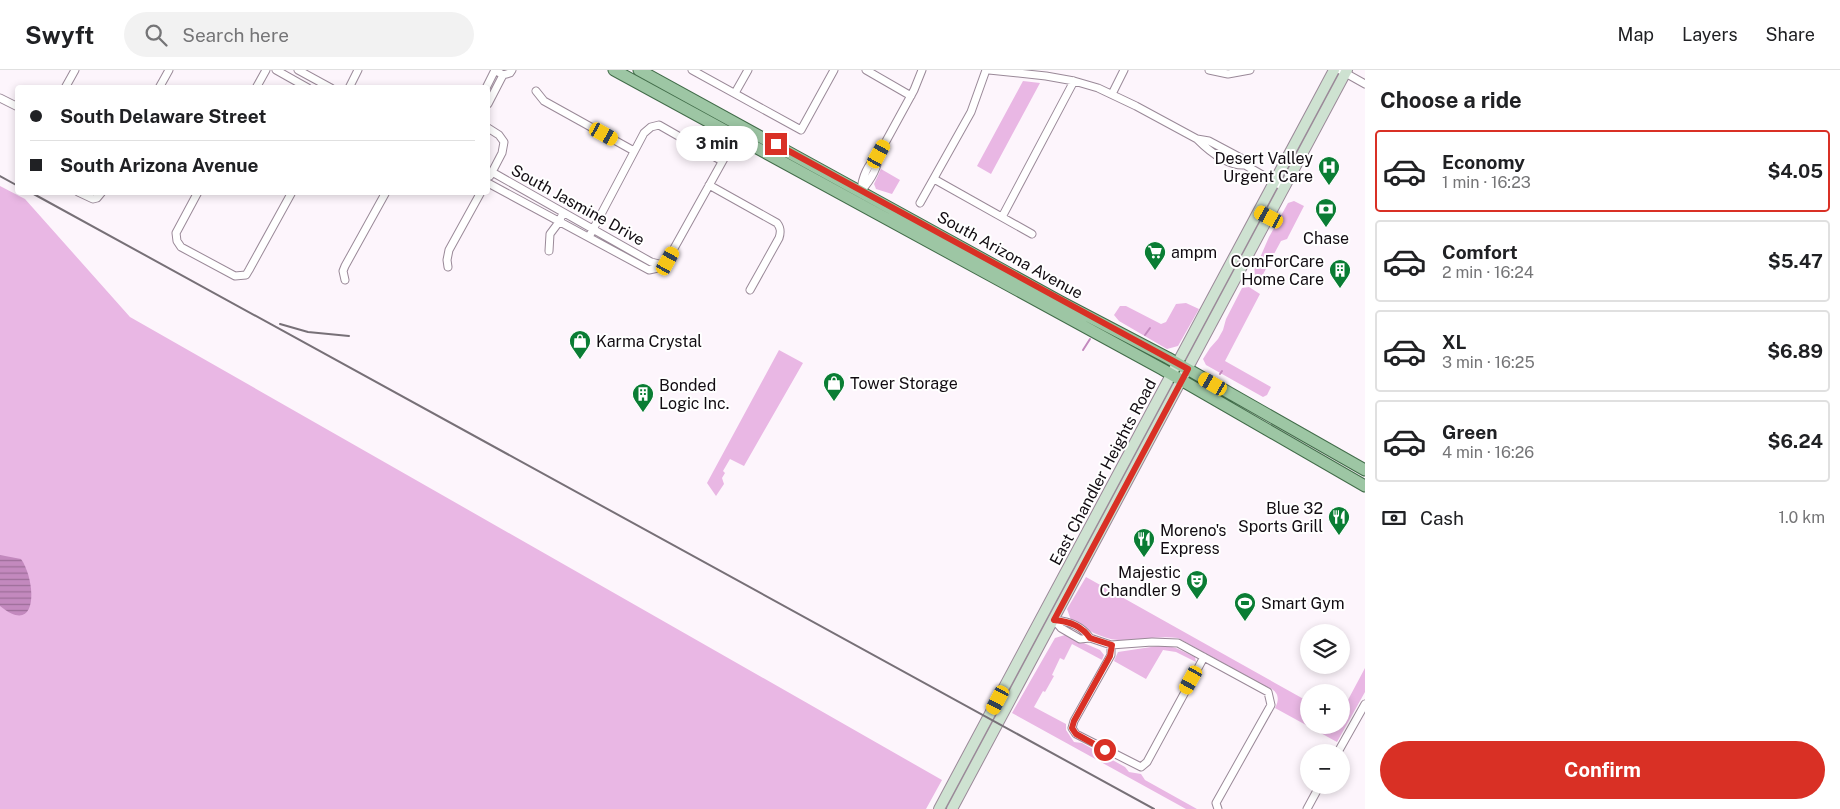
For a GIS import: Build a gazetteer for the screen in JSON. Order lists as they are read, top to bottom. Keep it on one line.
{"streets":{"main road":["South Arizona Avenue","East Chandler Heights Road"],"street":["South Jasmine Drive"]},"crossings":[["South Arizona Avenue","East Chandler Heights Road"]],"places":{"hospital":["Desert Valley Urgent Care"],"bank":["Chase"],"supermarket":["ampm"],"building":["ComForCare Home Care","Bonded Logic Inc."],"shop":["Karma Crystal","Tower Storage"],"restaurant":["Blue 32 Sports Grill","Moreno's Express"],"theatre":["Majestic Chandler 9"],"sports":["Smart Gym"]},"page":{"header":"Swyft","search":"Search here","nav":["Map","Layers","Share"],"heading":"Choose a ride","banner":["South Delaware Street","South Arizona Avenue"],"bubble":"3 min","list":[{"name":"Economy","note":"1 min · 16:23","value":"$4.05"},{"name":"Comfort","note":"2 min · 16:24","value":"$5.47"},{"name":"XL","note":"3 min · 16:25","value":"$6.89"},{"name":"Green","note":"4 min · 16:26","value":"$6.24"}],"pay":["Cash","1.0 km"],"map_buttons":["+","−"],"buttons":"Confirm"}}
